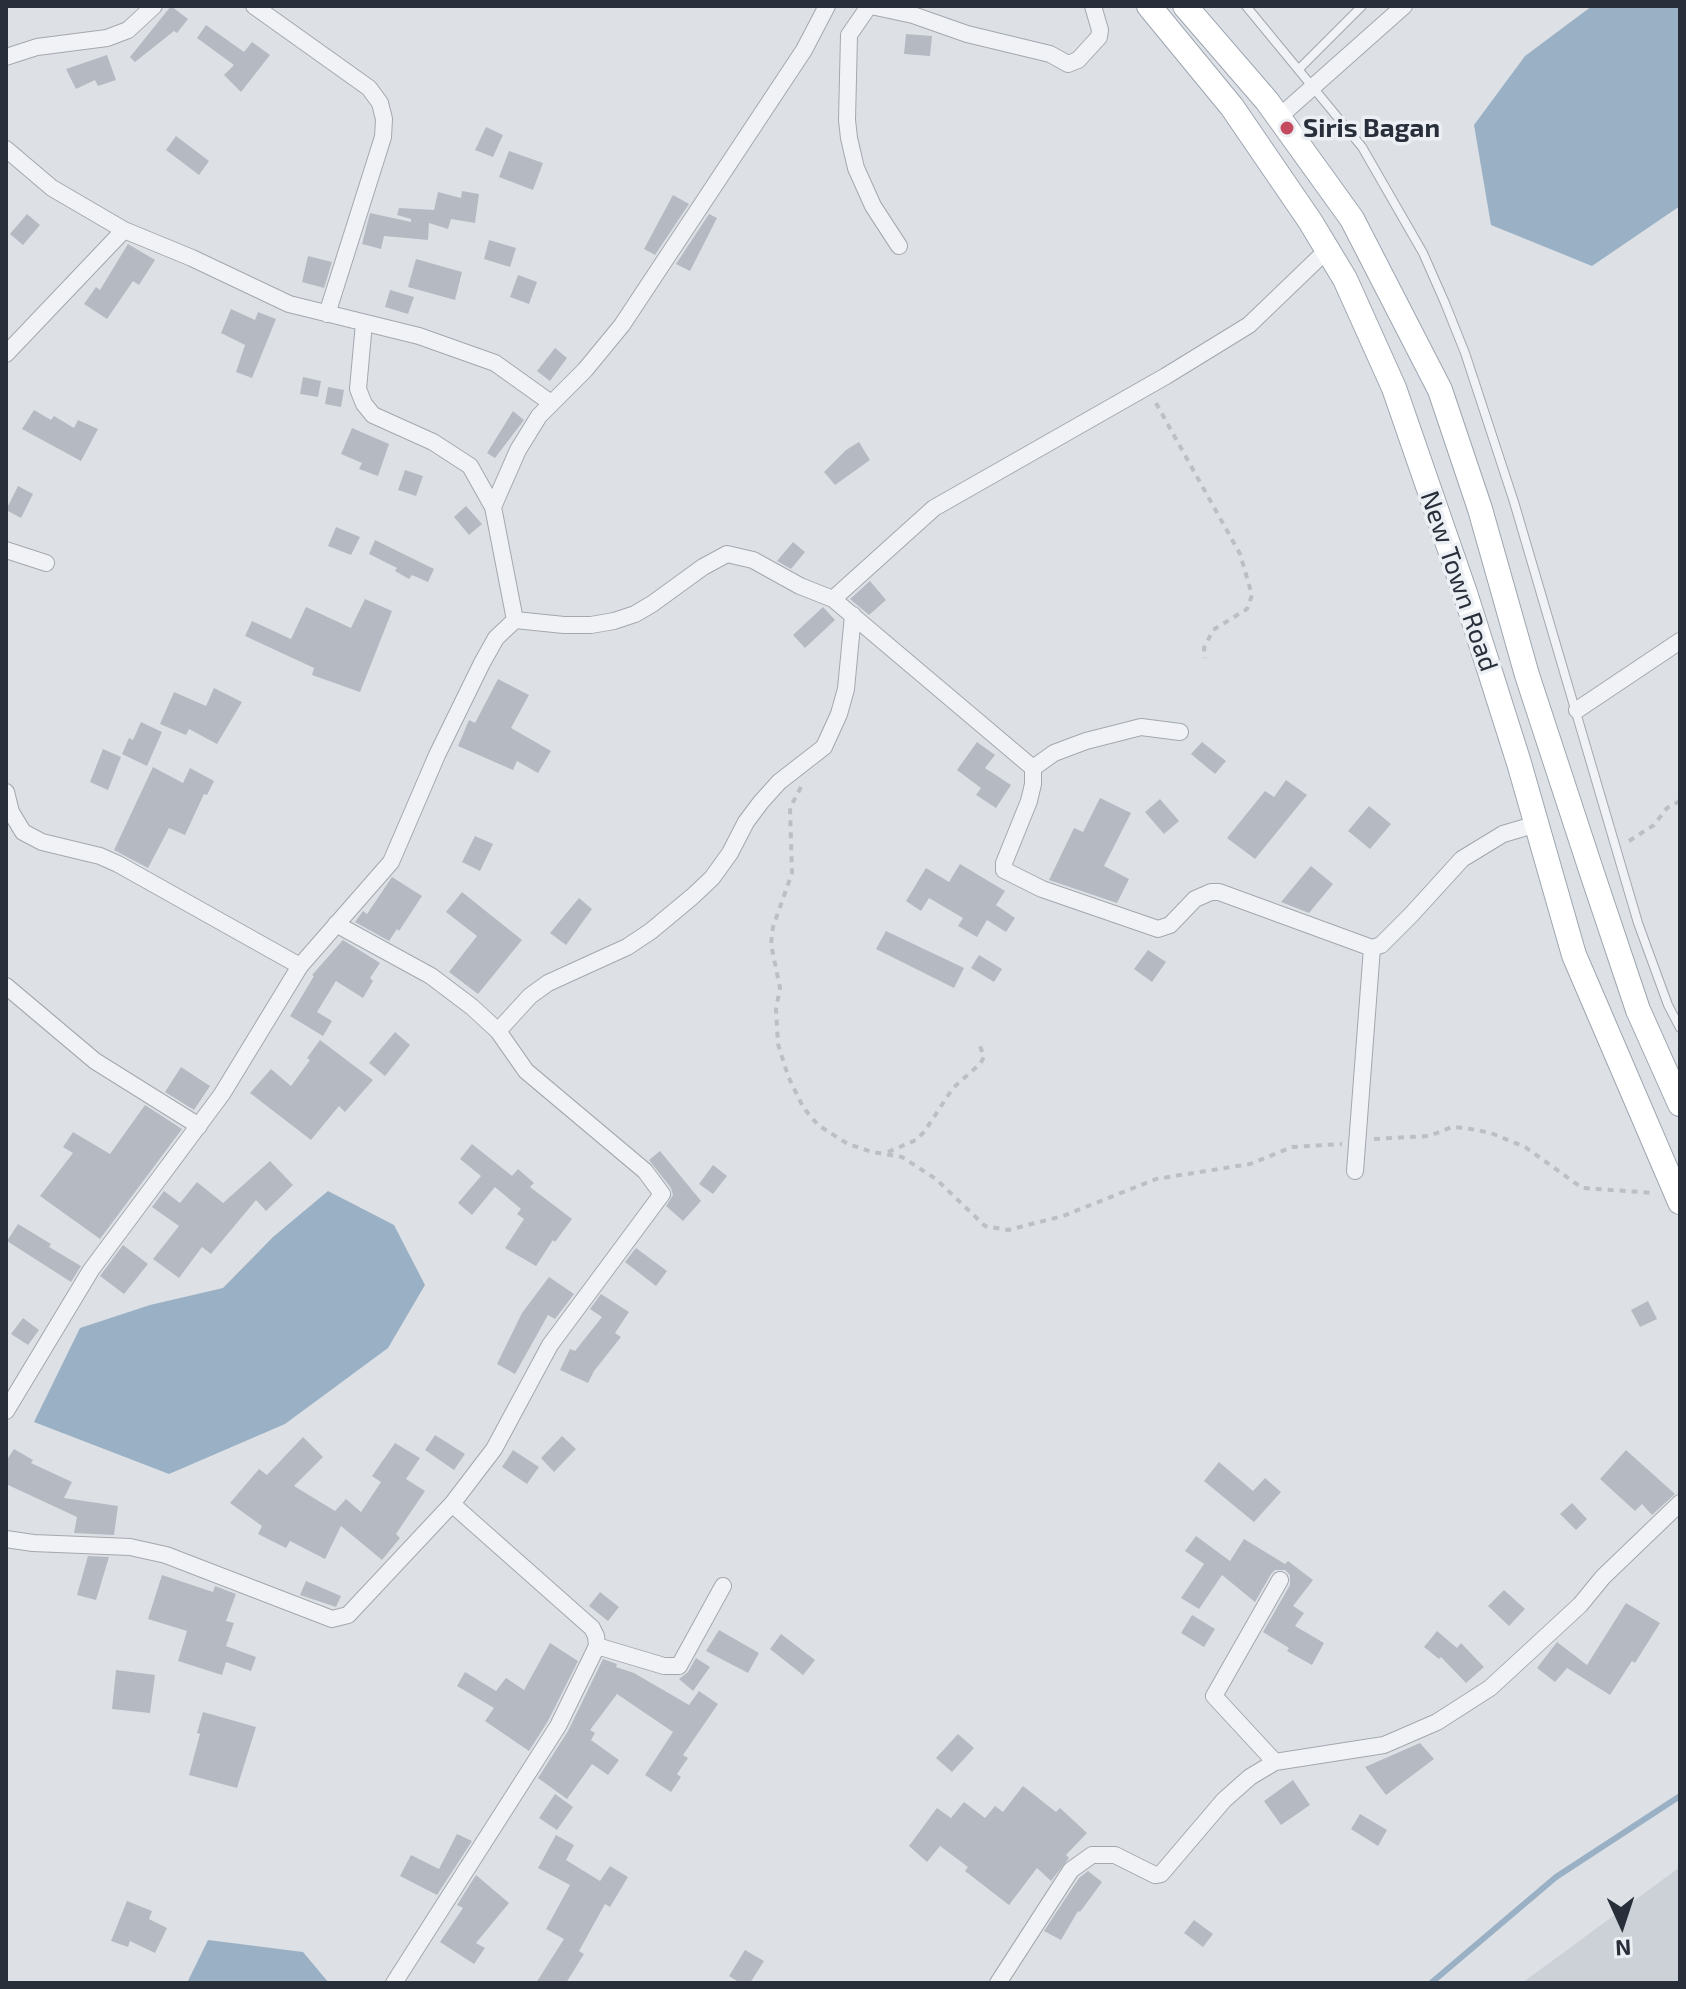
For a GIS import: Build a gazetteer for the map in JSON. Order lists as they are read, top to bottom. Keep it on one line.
{"streets":{"main road":["New Town Road"]},"places":["Siris Bagan"],"north":"bottom"}
